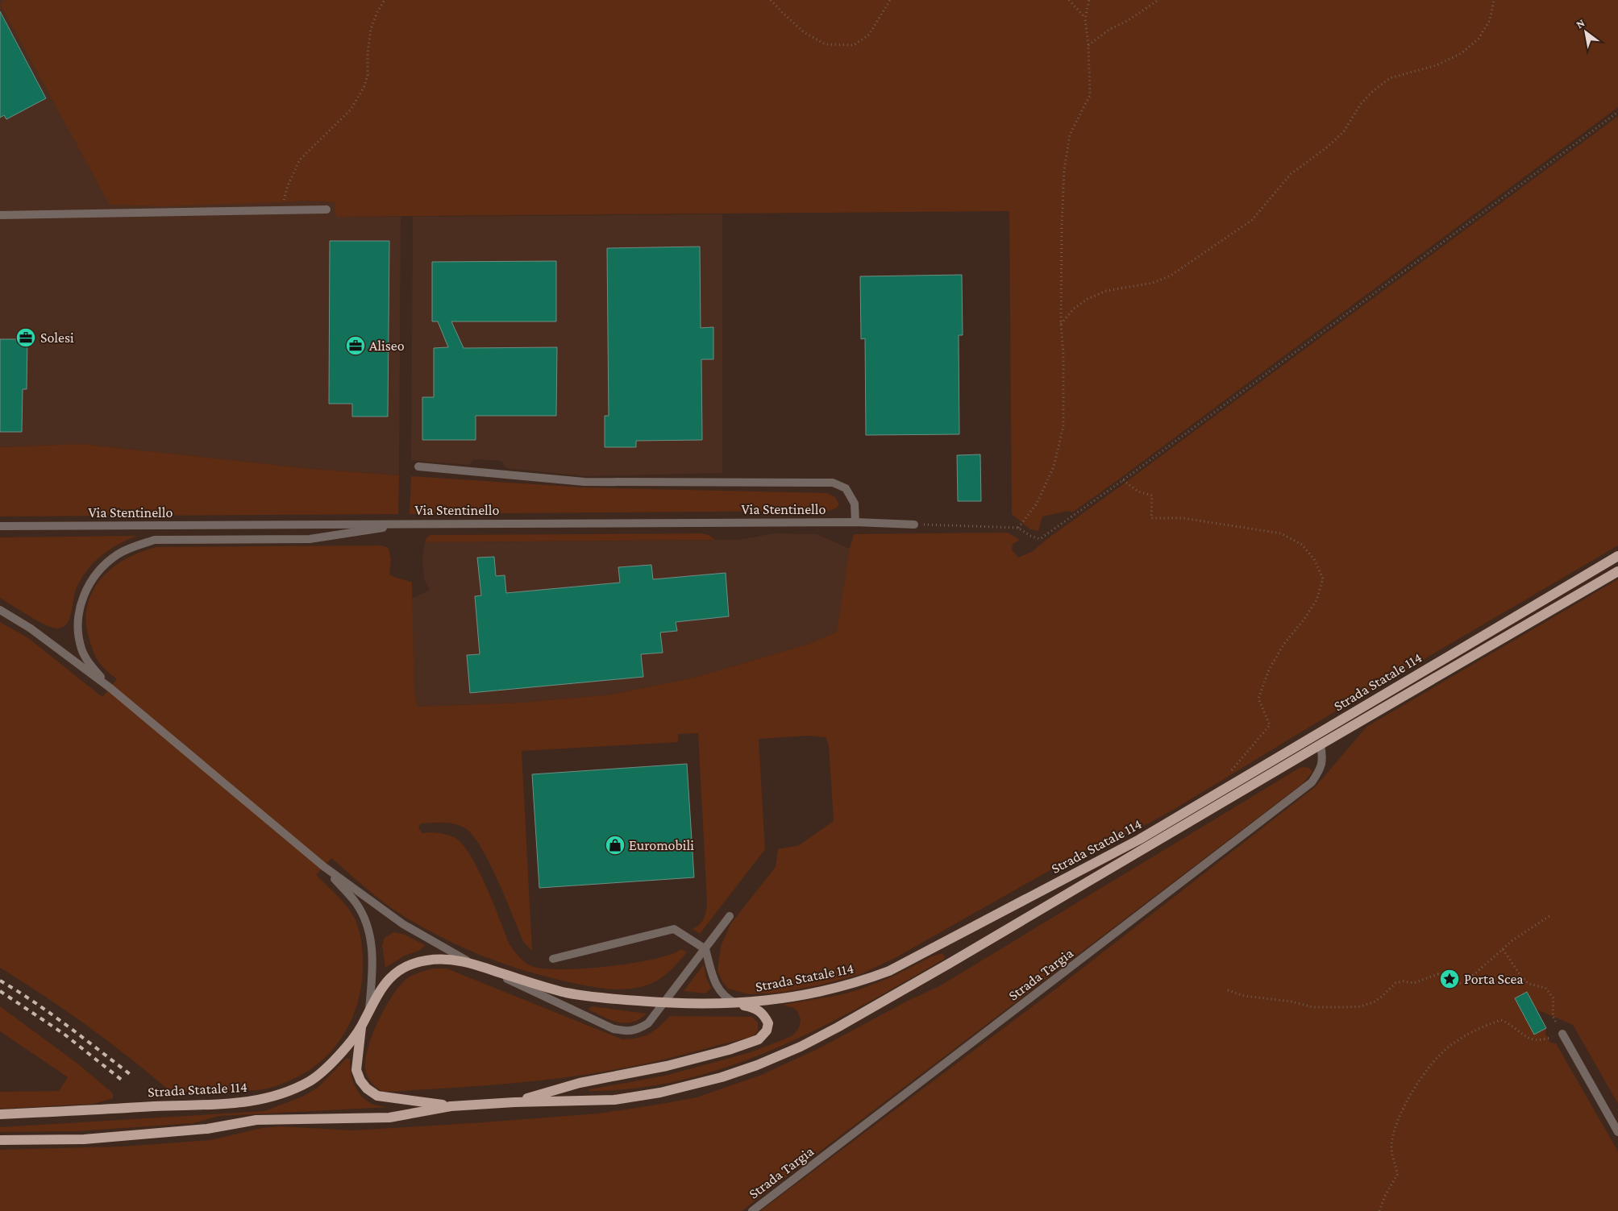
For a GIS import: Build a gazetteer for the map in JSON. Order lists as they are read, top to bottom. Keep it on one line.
{"streets":{"main road":["Strada Statale 114"],"street":["Via Stentinello","Strada Targia"]},"crossings":[["Strada Statale 114","Strada Targia"]],"places":{"office":["Solesi","Aliseo"],"shop":["Euromobili"],"place":["Porta Scea"]},"north":"top left"}
